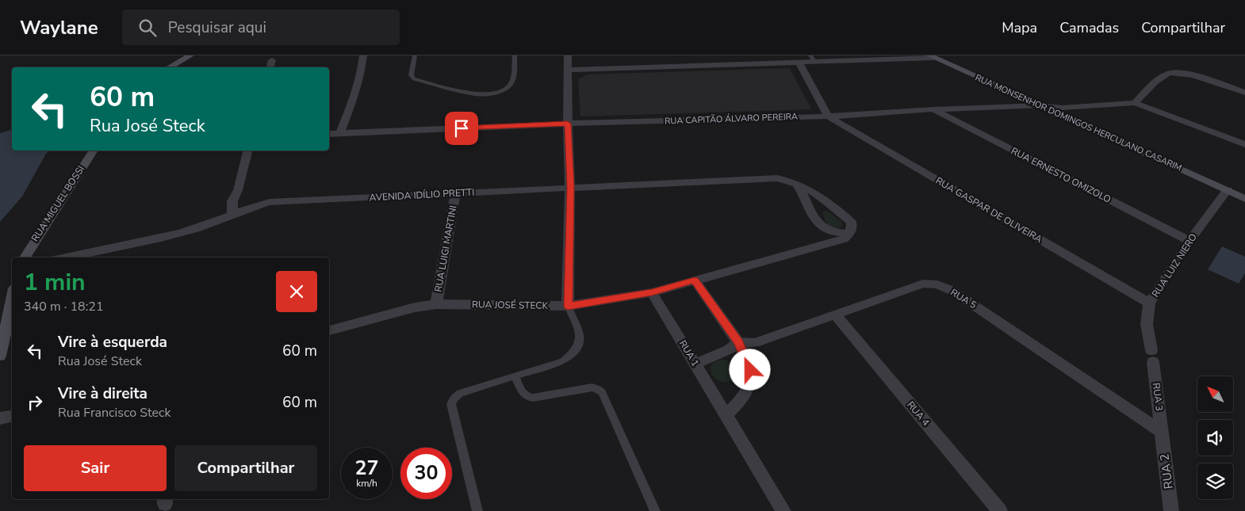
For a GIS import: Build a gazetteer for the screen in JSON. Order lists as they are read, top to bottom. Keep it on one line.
{"streets":{"main road":["RUA MONSENHOR DOMINGOS HERCULANO CASARIM","RUA MIGUEL BOSSI"],"street":["RUA CAPITÃO ÁLVARO PEREIRA","RUA ERNESTO OMIZOLO","AVENIDA IDÍLIO PRETTI","RUA GASPAR DE OLIVEIRA","RUA LUIGI MARTINI","RUA LUIZ NIERO","RUA 5","RUA JOSÉ STECK","RUA 1","RUA 3","RUA 4","RUA 2"]},"crossings":[["RUA CAPITÃO ÁLVARO PEREIRA","RUA MONSENHOR DOMINGOS HERCULANO CASARIM"],["RUA CAPITÃO ÁLVARO PEREIRA","RUA ERNESTO OMIZOLO"],["RUA CAPITÃO ÁLVARO PEREIRA","RUA GASPAR DE OLIVEIRA"],["RUA MONSENHOR DOMINGOS HERCULANO CASARIM","RUA LUIZ NIERO"],["RUA ERNESTO OMIZOLO","RUA LUIZ NIERO"],["AVENIDA IDÍLIO PRETTI","RUA LUIGI MARTINI"],["AVENIDA IDÍLIO PRETTI","RUA JOSÉ STECK"],["RUA GASPAR DE OLIVEIRA","RUA LUIZ NIERO"],["RUA LUIGI MARTINI","RUA JOSÉ STECK"],["RUA LUIZ NIERO","RUA 3"],["RUA 5","RUA 3"],["RUA 5","RUA 4"],["RUA 5","RUA 2"],["RUA JOSÉ STECK","RUA 1"],["RUA 3","RUA 2"]],"north":"top left","page":{"header":"Waylane","search":"Pesquisar aqui","nav":["Mapa","Camadas","Compartilhar"],"turn":["60 m","Rua José Steck"],"heading":["1 min","340 m · 18:21"],"list":[{"name":"Vire à esquerda","note":"Rua José Steck","value":"60 m"},{"name":"Vire à direita","note":"Rua Francisco Steck","value":"60 m"}],"buttons":["Sair","Compartilhar"],"speed":"27 km/h","limit":"30"}}
